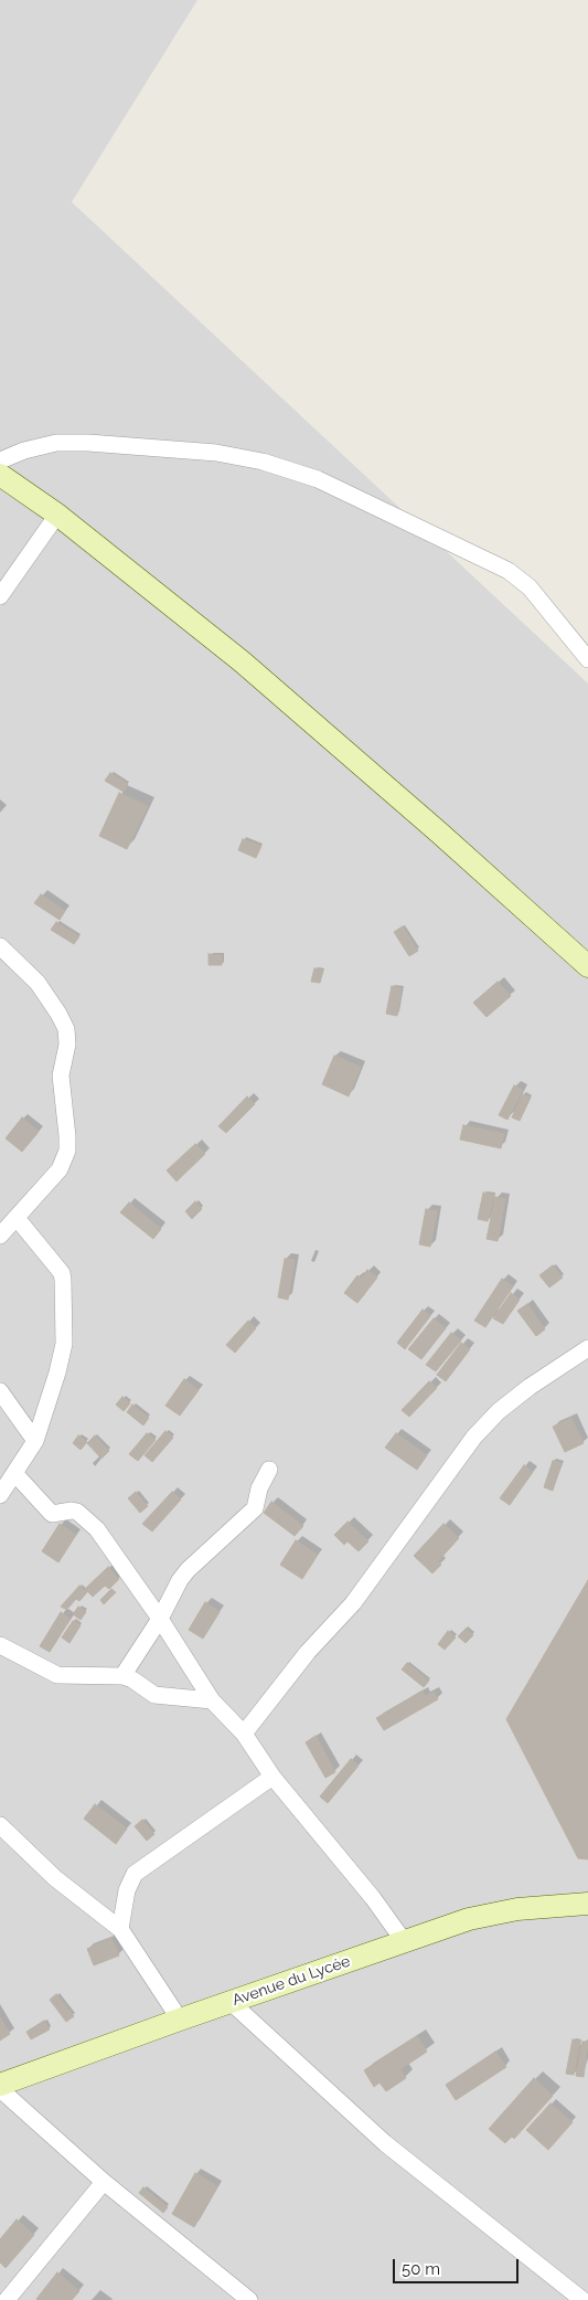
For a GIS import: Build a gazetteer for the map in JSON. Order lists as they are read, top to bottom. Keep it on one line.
{"streets":{"main road":["Avenue du Lycée"]},"scale_bar":"50 m"}
